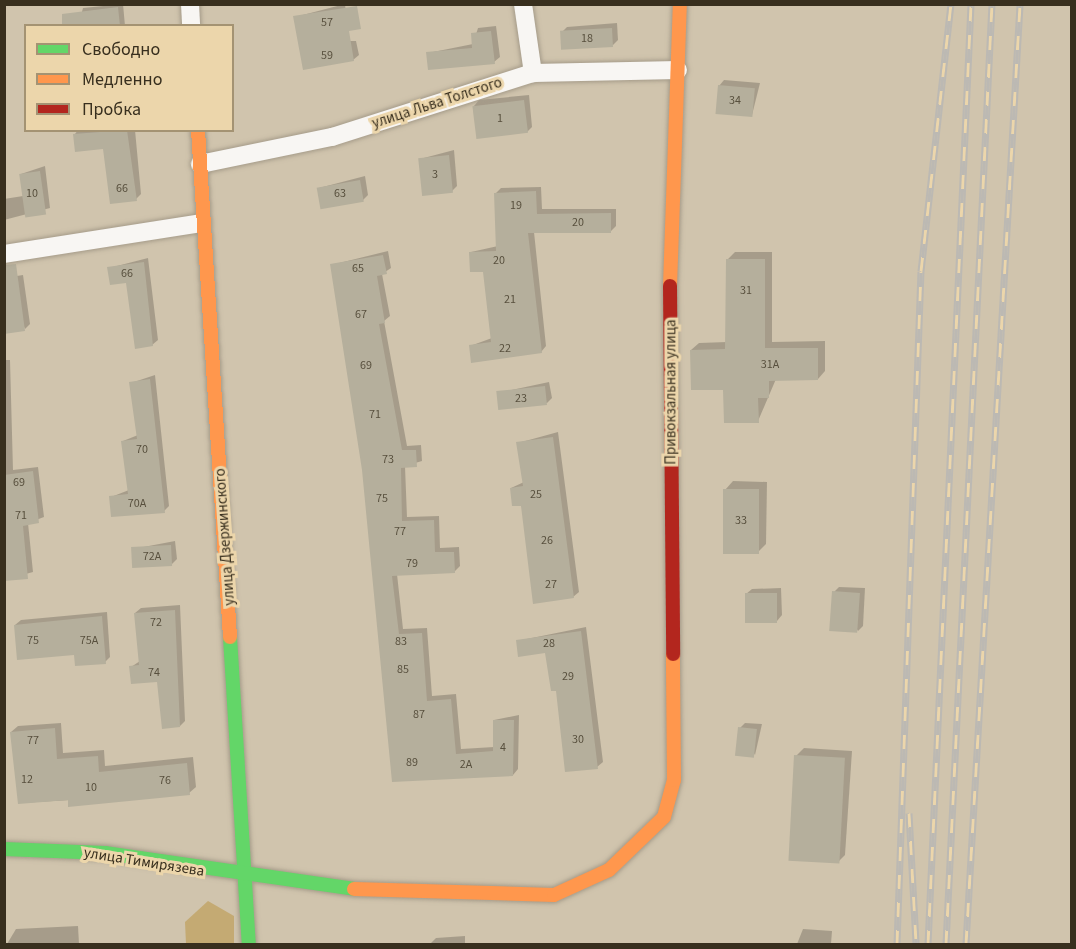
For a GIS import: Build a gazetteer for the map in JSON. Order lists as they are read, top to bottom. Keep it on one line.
{"streets":{"street":["улица Льва Толстого","Привокзальная улица","улица Дзержинского","улица Тимирязева"]},"crossings":[["улица Льва Толстого","Привокзальная улица"],["улица Льва Толстого","улица Дзержинского"],["Привокзальная улица","улица Дзержинского"],["Привокзальная улица","улица Тимирязева"],["улица Дзержинского","улица Тимирязева"]],"house_numbers":["57","18","59","34","1","3","66","10","63","19","20","20","65","66","31","21","67","22","31А","69","23","71","70","73","69","25","75","70А","71","33","77","26","72А","79","27","72","75","75А","83","28","85","74","29","87","30","77","4","89","2А","12","76","10"],"legend":["Свободно","Медленно","Пробка"]}
